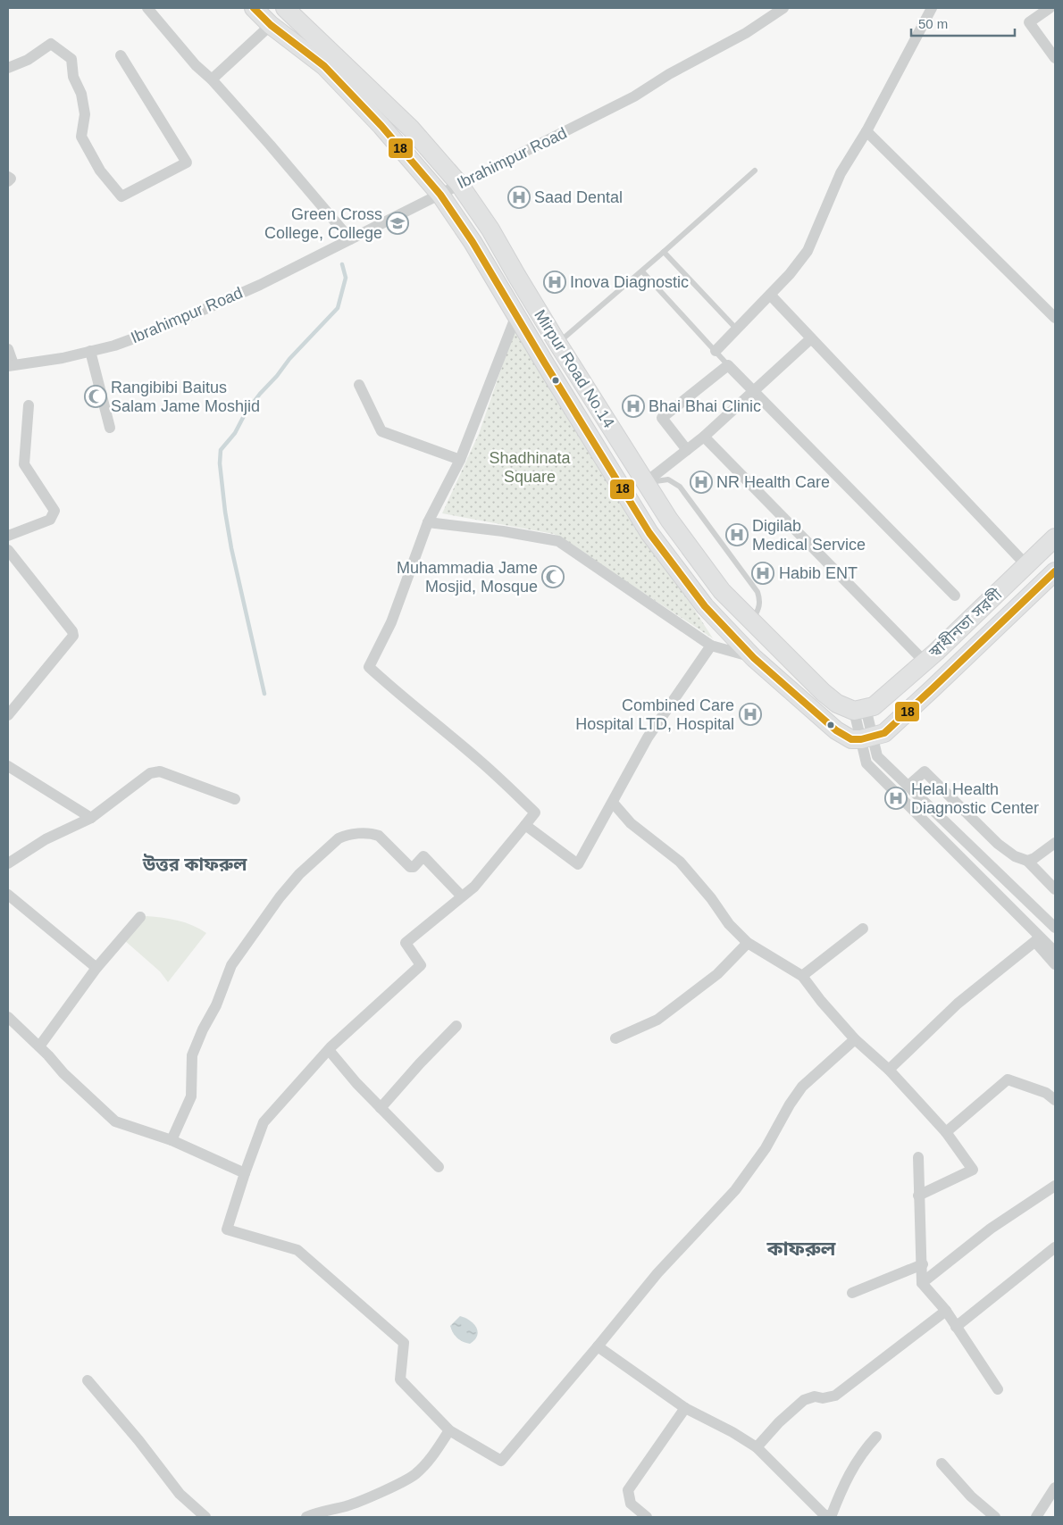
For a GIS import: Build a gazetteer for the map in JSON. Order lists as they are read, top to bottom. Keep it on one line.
{"streets":{"main road":["Mirpur Road No.14","স্বাধীনতা সরণী"],"street":["Ibrahimpur Road"]},"crossings":[["Ibrahimpur Road","Mirpur Road No.14"],["Mirpur Road No.14","স্বাধীনতা সরণী"]],"districts":["উত্তর কাফরুল","কাফরুল"],"parks":["Shadhinata Square"],"places":{"hospital":["Saad Dental","Inova Diagnostic","Bhai Bhai Clinic","NR Health Care","Digilab Medical Service","Habib ENT","Combined Care Hospital LTD, Hospital","Helal Health Diagnostic Center"],"school or university":["Green Cross College, College"],"mosque":["Rangibibi Baitus Salam Jame Moshjid","Muhammadia Jame Mosjid, Mosque"]},"lines":["transit line 18"],"scale_bar":"50 m"}
